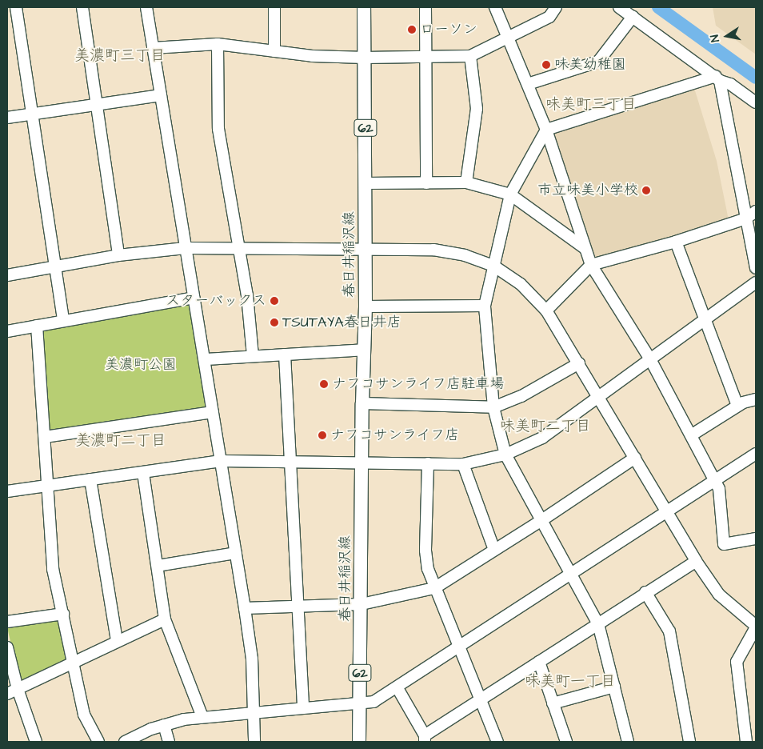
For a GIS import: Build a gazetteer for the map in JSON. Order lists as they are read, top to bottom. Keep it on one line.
{"streets":{"main road":["62","春日井稲沢線"]},"districts":["美濃町三丁目","味美町三丁目","味美町二丁目","美濃町二丁目","味美町一丁目"],"parks":["美濃町公園"],"places":["ローソン","味美幼稚園","市立味美小学校","スターバックス","TSUTAYA春日井店","ナフコサンライフ店駐車場","ナフコサンライフ店"],"north":"left"}
